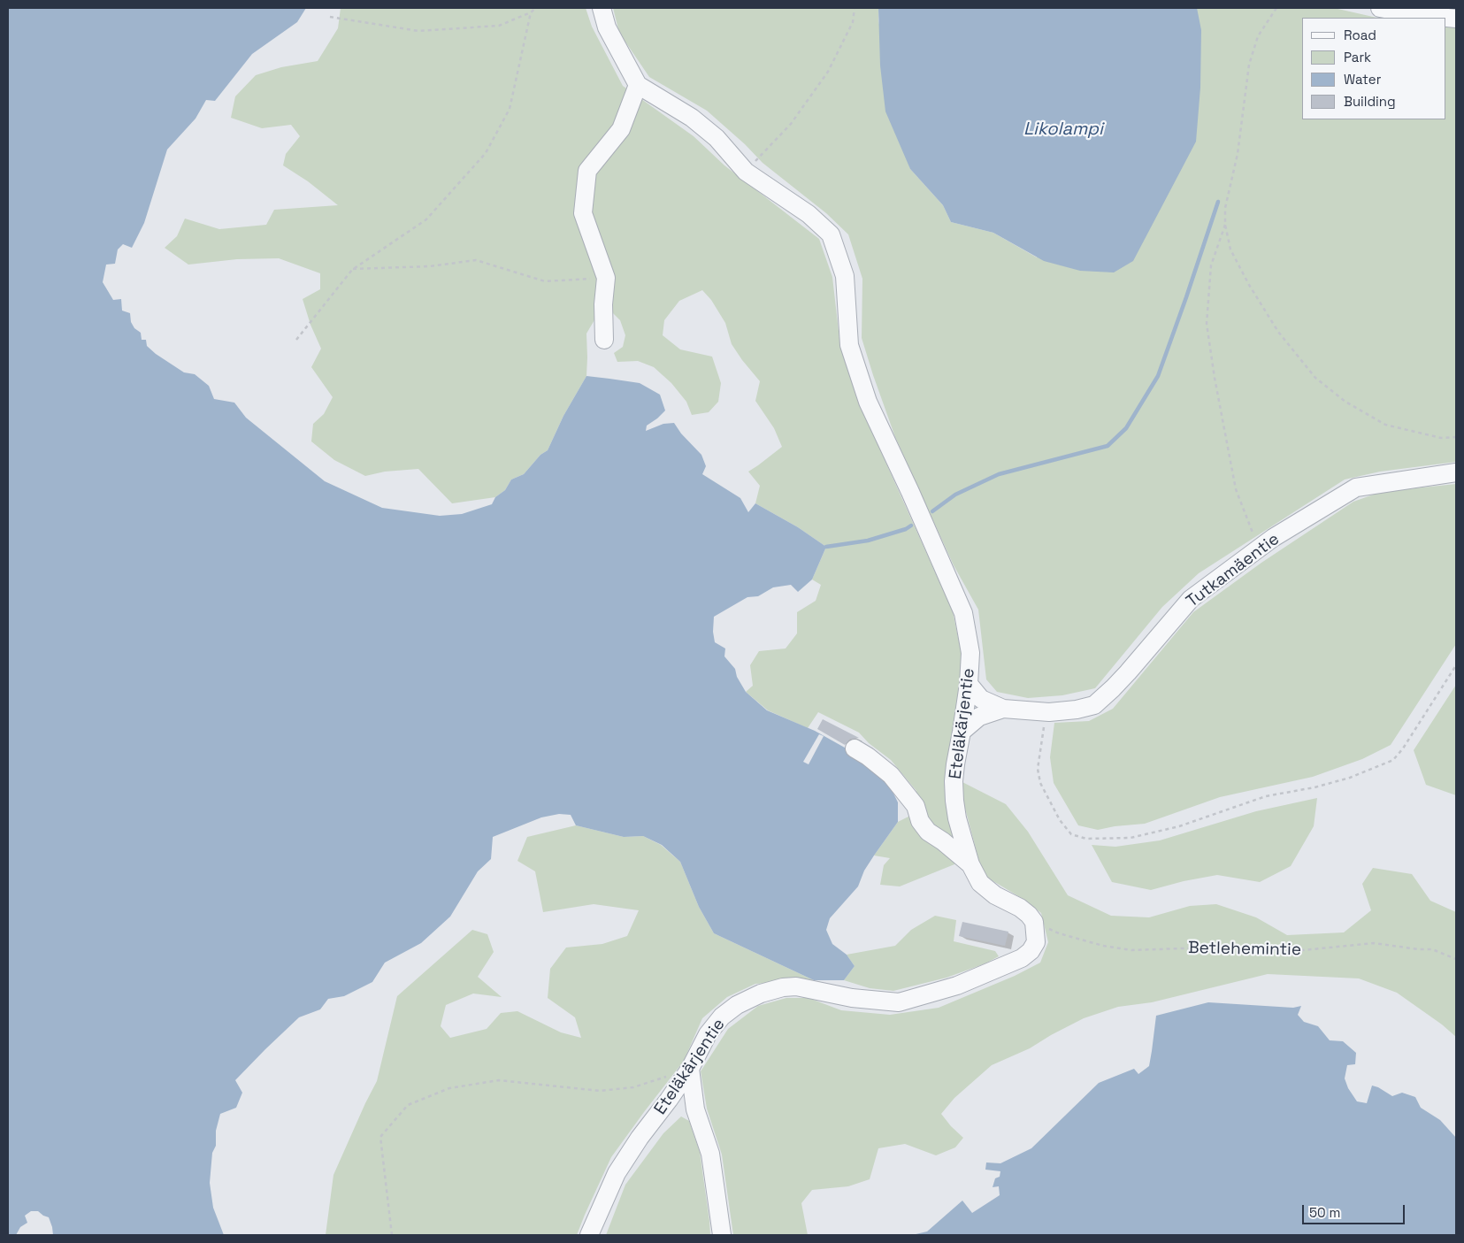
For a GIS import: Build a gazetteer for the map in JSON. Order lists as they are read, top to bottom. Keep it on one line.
{"streets":{"street":["Tutkamäentie","Eteläkärjentie"],"path":["Betlehemintie"]},"crossings":[["Tutkamäentie","Eteläkärjentie"],["Eteläkärjentie","Betlehemintie"]],"water":["Likolampi"],"legend":["Road","Park","Water","Building"],"scale_bar":"50 m"}
